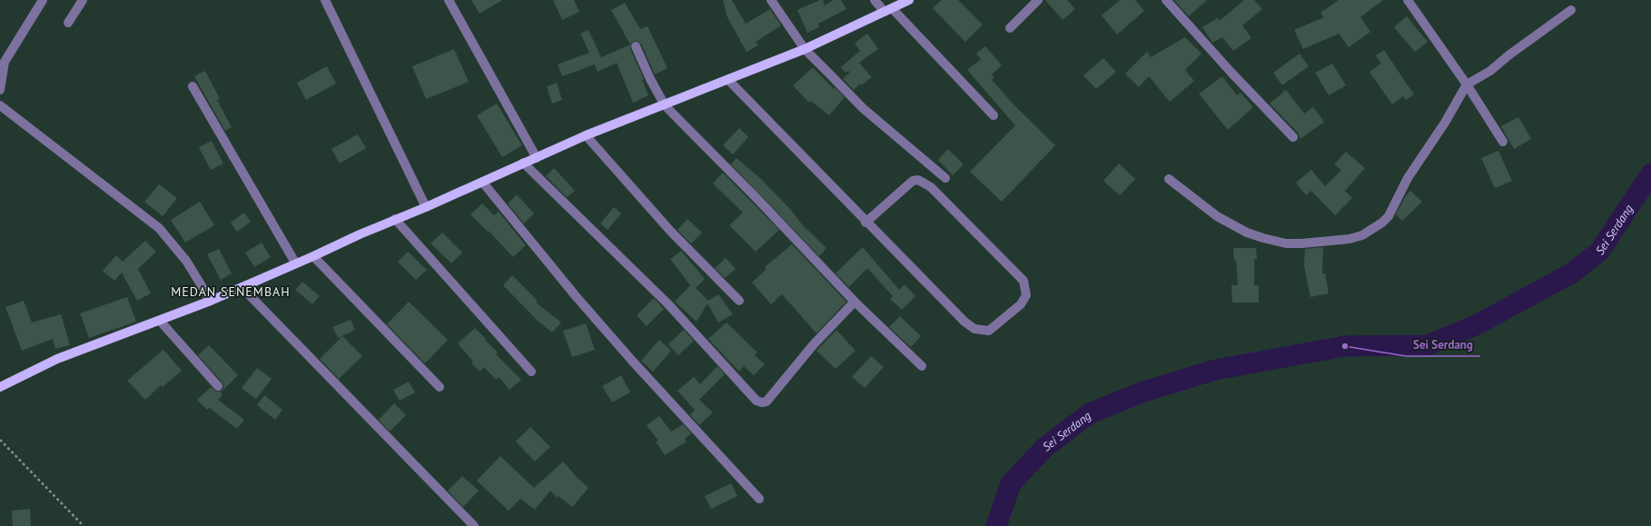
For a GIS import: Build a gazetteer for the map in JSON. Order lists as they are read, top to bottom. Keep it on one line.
{"districts":["MEDAN SENEMBAH"],"water":["Sei Serdang"],"places":["Sei Serdang"]}
